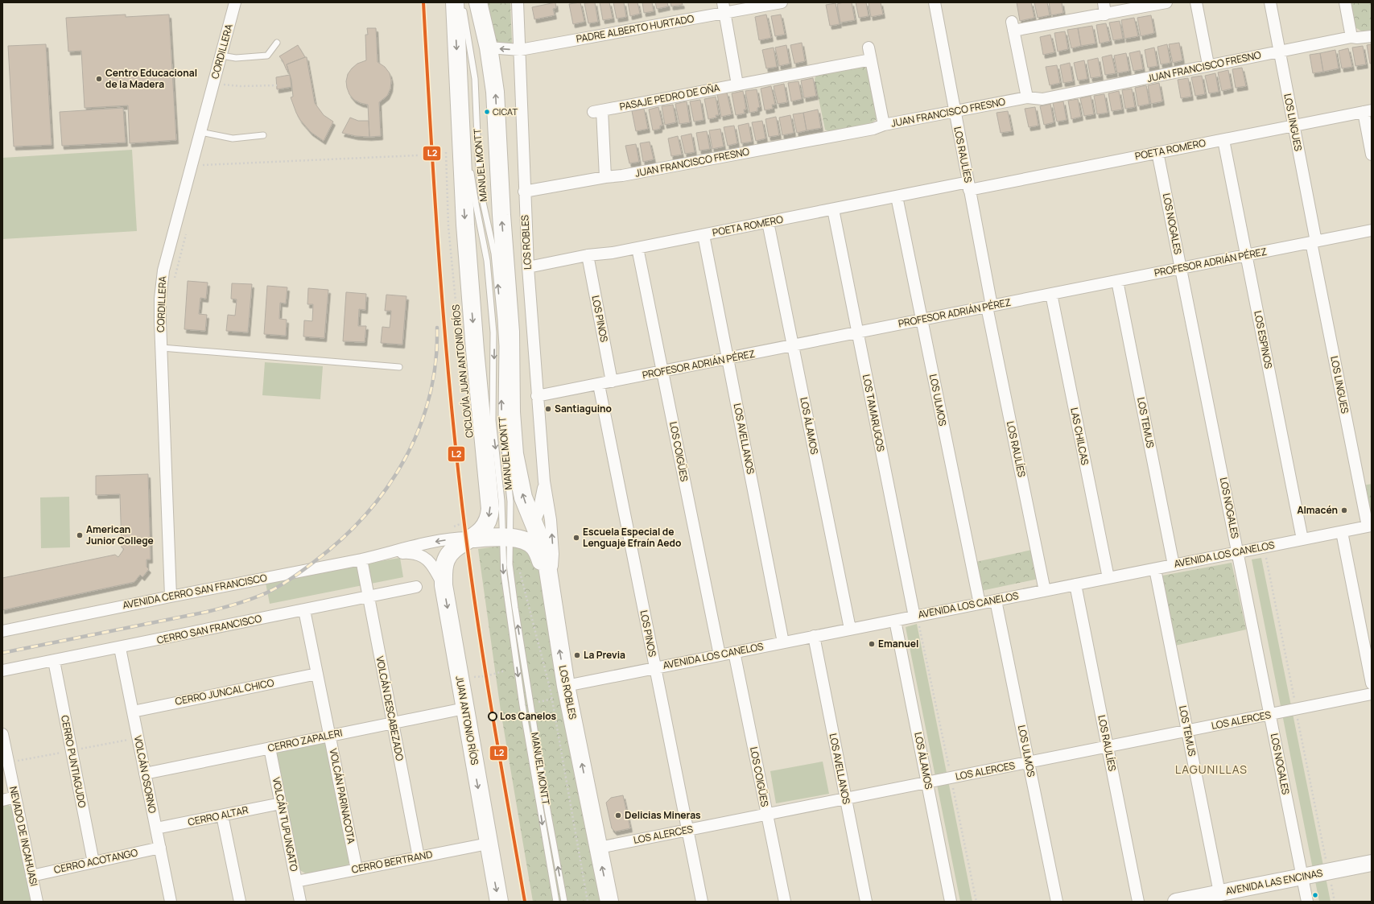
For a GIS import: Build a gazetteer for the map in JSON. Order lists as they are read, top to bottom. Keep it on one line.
{"streets":{"main road":["MANUEL MONTT","LOS ROBLES","JUAN ANTONIO RÍOS"],"street":["PADRE ALBERTO HURTADO","CORDILLERA","JUAN FRANCISCO FRESNO","PASAJE PEDRO DE OÑA","LOS LINGUES","POETA ROMERO","LOS RAULÍES","LOS NOGALES","PROFESOR ADRIÁN PÉREZ","LOS PINOS","LOS ESPINOS","LOS ULMOS","LOS TAMARUGOS","LOS TEMUS","LOS ÁLAMOS","LAS CHILCAS","LOS AVELLANOS","LOS COIGÜES","AVENIDA LOS CANELOS","AVENIDA CERRO SAN FRANCISCO","CERRO SAN FRANCISCO","CERRO JUNCAL CHICO","VOLCÁN DESCABEZADO","LOS ALERCES","CERRO ZAPALERI","CERRO PUNTIAGUDO","VOLCÁN OSORNO","VOLCÁN PARINACOTA","CERRO ALTAR","VOLCÁN TUPUNGATO","NEVADO DE INCAHUASI","CERRO ACOTANGO","CERRO BERTRAND","AVENIDA LAS ENCINAS"],"path":["CICLOVÍA JUAN ANTONIO RÍOS"]},"crossings":[["PADRE ALBERTO HURTADO","MANUEL MONTT"],["PADRE ALBERTO HURTADO","LOS ROBLES"],["CORDILLERA","AVENIDA CERRO SAN FRANCISCO"],["JUAN FRANCISCO FRESNO","PASAJE PEDRO DE OÑA"],["JUAN FRANCISCO FRESNO","LOS LINGUES"],["JUAN FRANCISCO FRESNO","LOS RAULÍES"],["JUAN FRANCISCO FRESNO","LOS ROBLES"],["LOS LINGUES","POETA ROMERO"],["LOS LINGUES","PROFESOR ADRIÁN PÉREZ"],["LOS LINGUES","AVENIDA LOS CANELOS"],["POETA ROMERO","LOS RAULÍES"],["POETA ROMERO","LOS NOGALES"],["POETA ROMERO","LOS ROBLES"],["POETA ROMERO","LOS PINOS"],["POETA ROMERO","LOS ESPINOS"],["POETA ROMERO","LOS ULMOS"],["POETA ROMERO","LOS TAMARUGOS"],["POETA ROMERO","LOS ÁLAMOS"],["POETA ROMERO","LOS AVELLANOS"],["POETA ROMERO","LOS COIGÜES"],["LOS RAULÍES","PROFESOR ADRIÁN PÉREZ"],["LOS RAULÍES","AVENIDA LOS CANELOS"],["LOS RAULÍES","LOS ALERCES"],["MANUEL MONTT","LOS ROBLES"],["MANUEL MONTT","JUAN ANTONIO RÍOS"],["LOS NOGALES","PROFESOR ADRIÁN PÉREZ"],["LOS NOGALES","AVENIDA LOS CANELOS"],["LOS NOGALES","LOS ALERCES"],["LOS NOGALES","AVENIDA LAS ENCINAS"],["LOS ROBLES","PROFESOR ADRIÁN PÉREZ"],["LOS ROBLES","AVENIDA LOS CANELOS"],["LOS ROBLES","LOS ALERCES"],["PROFESOR ADRIÁN PÉREZ","LOS PINOS"],["PROFESOR ADRIÁN PÉREZ","LOS ESPINOS"],["PROFESOR ADRIÁN PÉREZ","LOS ULMOS"],["PROFESOR ADRIÁN PÉREZ","LOS TAMARUGOS"],["PROFESOR ADRIÁN PÉREZ","LOS TEMUS"],["PROFESOR ADRIÁN PÉREZ","LOS ÁLAMOS"],["PROFESOR ADRIÁN PÉREZ","LAS CHILCAS"],["PROFESOR ADRIÁN PÉREZ","LOS AVELLANOS"],["PROFESOR ADRIÁN PÉREZ","LOS COIGÜES"],["LOS PINOS","AVENIDA LOS CANELOS"],["LOS PINOS","LOS ALERCES"],["LOS ESPINOS","AVENIDA LOS CANELOS"],["LOS ULMOS","AVENIDA LOS CANELOS"],["LOS ULMOS","LOS ALERCES"],["LOS TAMARUGOS","AVENIDA LOS CANELOS"],["LOS TEMUS","AVENIDA LOS CANELOS"],["LOS TEMUS","LOS ALERCES"],["LOS TEMUS","AVENIDA LAS ENCINAS"],["LOS ÁLAMOS","AVENIDA LOS CANELOS"],["LOS ÁLAMOS","LOS ALERCES"],["LAS CHILCAS","AVENIDA LOS CANELOS"],["LOS AVELLANOS","AVENIDA LOS CANELOS"],["LOS AVELLANOS","LOS ALERCES"],["LOS COIGÜES","AVENIDA LOS CANELOS"],["LOS COIGÜES","LOS ALERCES"],["AVENIDA CERRO SAN FRANCISCO","VOLCÁN DESCABEZADO"],["CERRO SAN FRANCISCO","VOLCÁN DESCABEZADO"],["CERRO SAN FRANCISCO","CERRO PUNTIAGUDO"],["CERRO SAN FRANCISCO","VOLCÁN OSORNO"],["CERRO SAN FRANCISCO","VOLCÁN PARINACOTA"],["CERRO JUNCAL CHICO","VOLCÁN OSORNO"],["CERRO JUNCAL CHICO","VOLCÁN PARINACOTA"],["VOLCÁN DESCABEZADO","CERRO ZAPALERI"],["VOLCÁN DESCABEZADO","CERRO BERTRAND"],["JUAN ANTONIO RÍOS","CERRO ZAPALERI"],["JUAN ANTONIO RÍOS","CERRO BERTRAND"],["CERRO ZAPALERI","VOLCÁN OSORNO"],["CERRO ZAPALERI","VOLCÁN PARINACOTA"],["CERRO ZAPALERI","VOLCÁN TUPUNGATO"],["CERRO PUNTIAGUDO","CERRO ACOTANGO"],["VOLCÁN OSORNO","CERRO ALTAR"],["VOLCÁN OSORNO","CERRO ACOTANGO"],["VOLCÁN PARINACOTA","CERRO BERTRAND"],["CERRO ALTAR","VOLCÁN TUPUNGATO"],["VOLCÁN TUPUNGATO","CERRO BERTRAND"],["NEVADO DE INCAHUASI","CERRO ACOTANGO"]],"one_way":["LOS ROBLES","JUAN ANTONIO RÍOS"],"districts":["LAGUNILLAS"],"places":["Centro Educacional de la Madera","CICAT","Santiaguino","Almacén","American Junior College","Escuela Especial de Lenguaje Efraín Aedo","Emanuel","La Previa","Los Canelos","Delicias Mineras"],"lines":["transit line L2"]}
